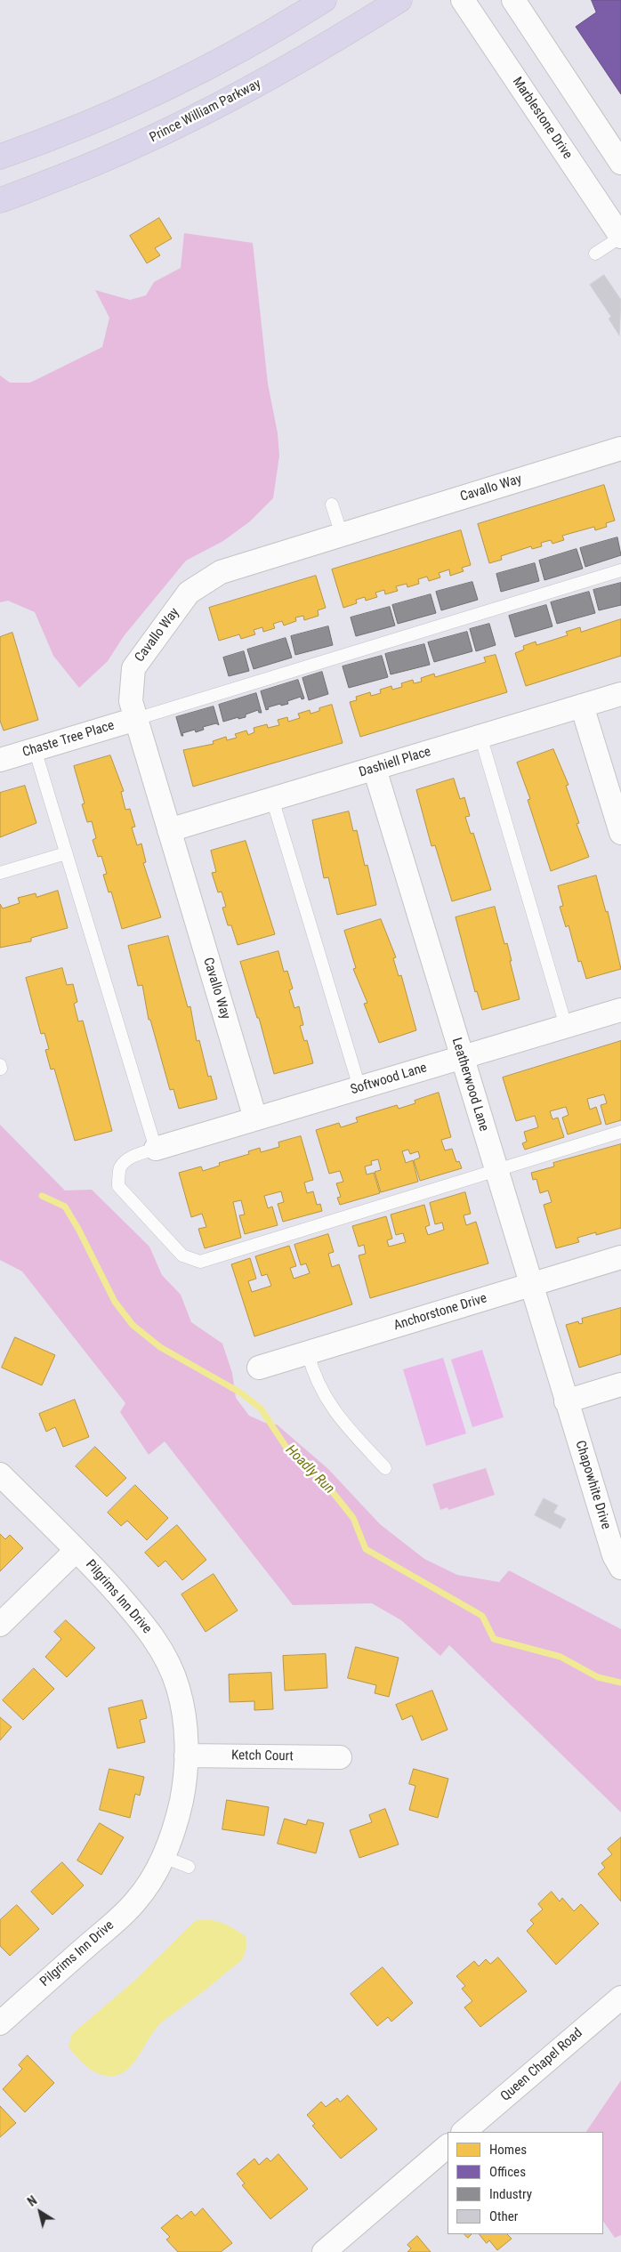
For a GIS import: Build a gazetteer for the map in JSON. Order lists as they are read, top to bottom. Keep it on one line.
{"streets":{"highway":["Prince William Parkway"],"street":["Marblestone Drive","Cavallo Way","Chaste Tree Place","Dashiell Place","Softwood Lane","Leatherwood Lane","Anchorstone Drive","Chapowhite Drive","Pilgrims Inn Drive","Ketch Court","Queen Chapel Road"]},"crossings":[["Cavallo Way","Chaste Tree Place"],["Cavallo Way","Dashiell Place"],["Cavallo Way","Softwood Lane"],["Dashiell Place","Leatherwood Lane"],["Softwood Lane","Leatherwood Lane"],["Leatherwood Lane","Anchorstone Drive"],["Leatherwood Lane","Chapowhite Drive"],["Pilgrims Inn Drive","Ketch Court"]],"water":["Hoadly Run"],"legend":["Homes","Offices","Industry","Other"],"north":"top left"}
